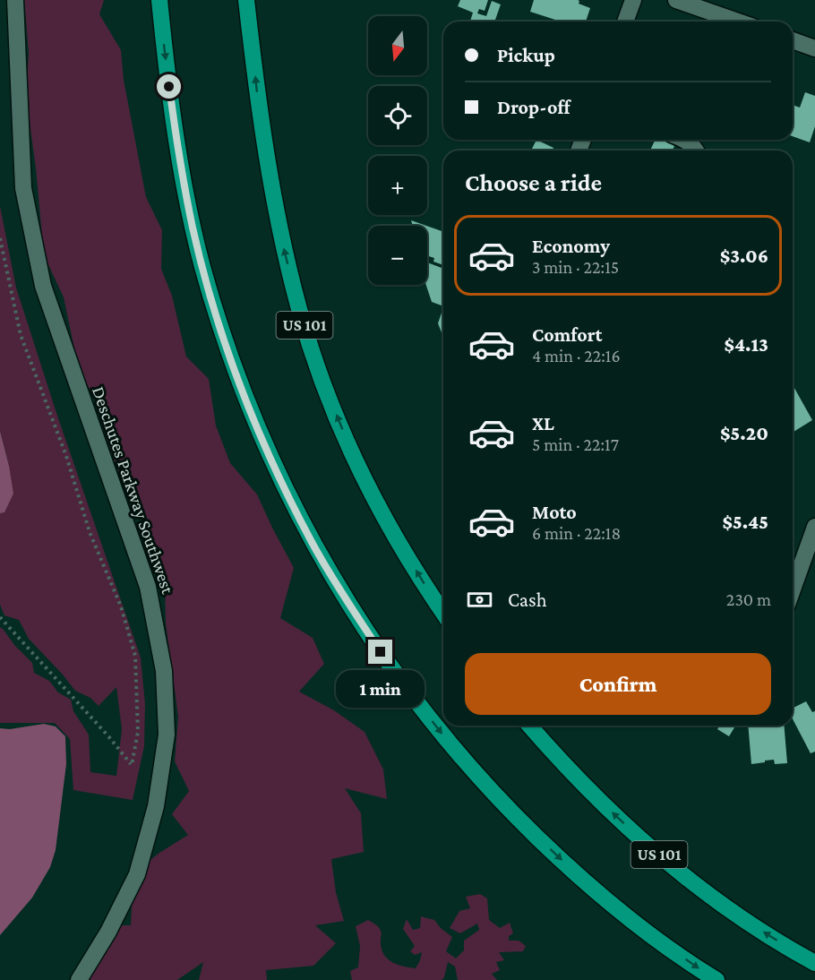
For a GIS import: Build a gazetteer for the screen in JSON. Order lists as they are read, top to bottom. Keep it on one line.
{"streets":{"highway":["US 101"],"street":["Deschutes Parkway Southwest"]},"north":"bottom","page":{"map_buttons":["+","−"],"banner":["Pickup","Drop-off"],"heading":"Choose a ride","list":[{"name":"Economy","note":"3 min · 22:15","value":"$3.06"},{"name":"Comfort","note":"4 min · 22:16","value":"$4.13"},{"name":"XL","note":"5 min · 22:17","value":"$5.20"},{"name":"Moto","note":"6 min · 22:18","value":"$5.45"}],"pay":["Cash","230 m"],"buttons":"Confirm","bubble":"1 min"}}
